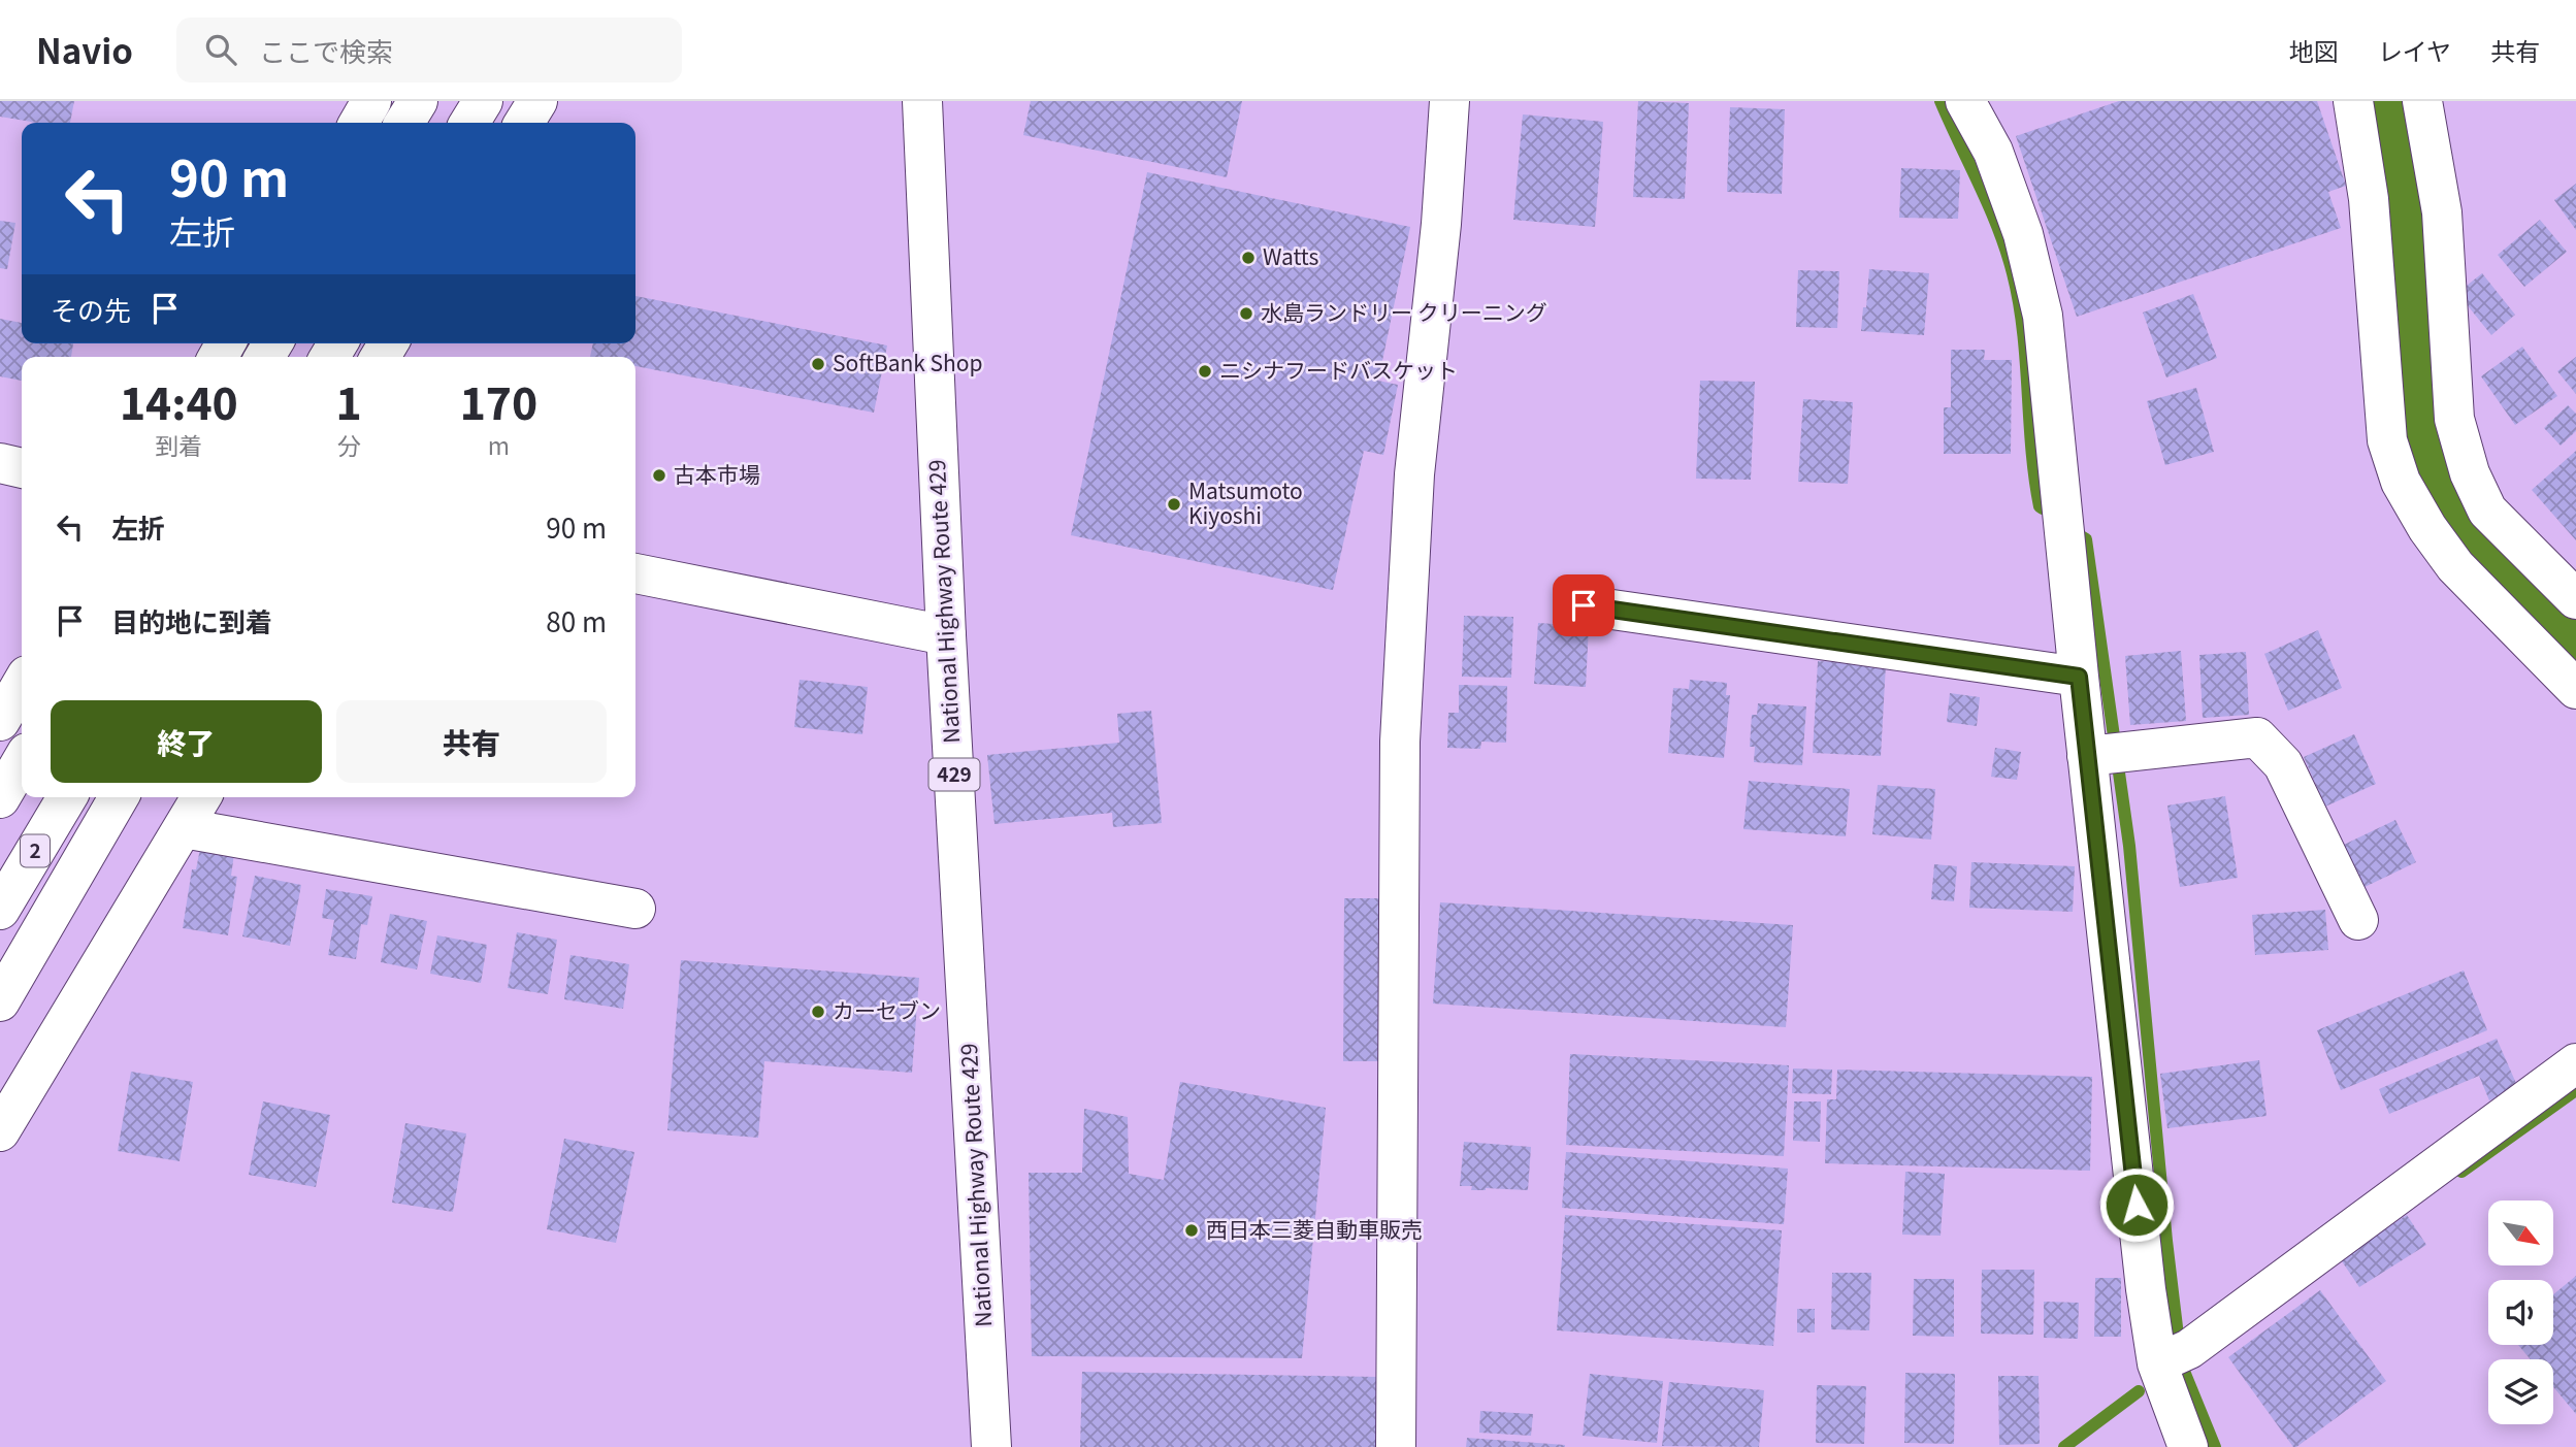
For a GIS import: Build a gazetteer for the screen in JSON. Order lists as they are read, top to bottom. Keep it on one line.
{"streets":{"main road":["National Highway Route 429","429","2"]},"places":["Watts","水島ランドリー クリーニング","SoftBank Shop","ニシナフードバスケット","古本市場","Matsumoto Kiyoshi","カーセブン","西日本三菱自動車販売"],"north":"bottom right","page":{"header":"Navio","search":"ここで検索","nav":["地図","レイヤ","共有"],"turn":["90 m","左折"],"then":"その先","eta":["14:40","到着","1","分","170","m"],"list":[{"name":"左折","value":"90 m"},{"name":"目的地に到着","value":"80 m"}],"buttons":["終了","共有"]}}
